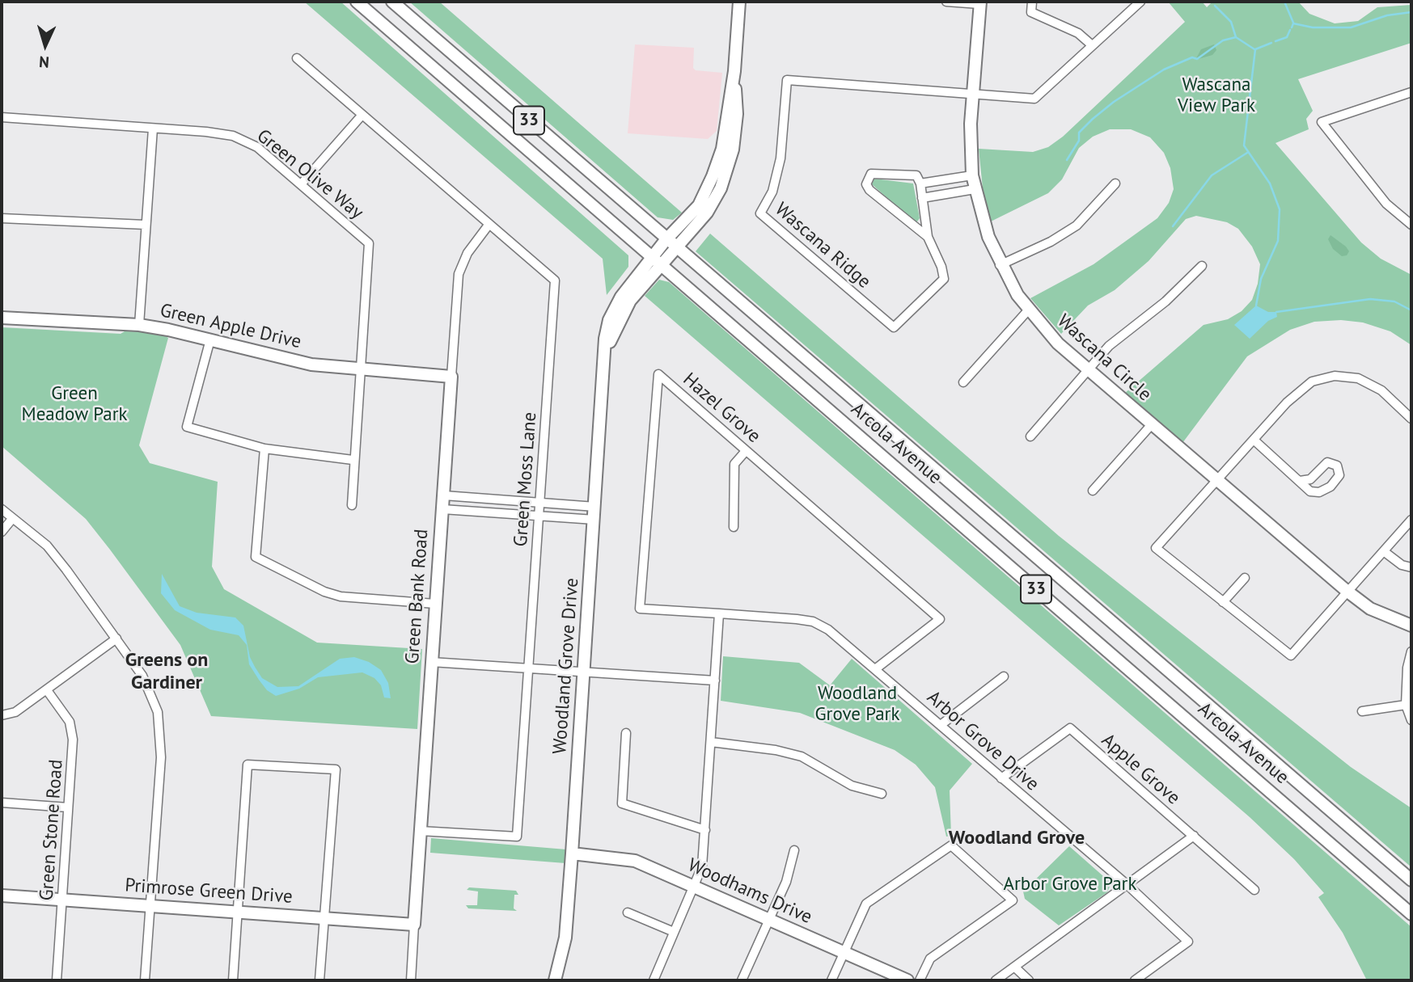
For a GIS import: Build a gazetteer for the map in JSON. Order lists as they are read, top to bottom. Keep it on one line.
{"streets":{"street":["33","Green Olive Way","Wascana Ridge","Green Apple Drive","Wascana Circle","Hazel Grove","Arcola Avenue","Green Moss Lane","Green Bank Road","Woodland Grove Drive","Arbor Grove Drive","Apple Grove","Green Stone Road","Primrose Green Drive","Woodhams Drive"]},"crossings":[["Green Olive Way","Green Apple Drive"],["Wascana Ridge","Wascana Circle"],["Green Apple Drive","Green Bank Road"],["Hazel Grove","Arbor Grove Drive"],["Arcola Avenue","Woodland Grove Drive"],["Green Moss Lane","Green Bank Road"],["Green Bank Road","Primrose Green Drive"],["Woodland Grove Drive","Woodhams Drive"],["Arbor Grove Drive","Apple Grove"],["Green Stone Road","Primrose Green Drive"]],"districts":["Greens on Gardiner","Woodland Grove"],"parks":["Wascana View Park","Green Meadow Park","Woodland Grove Park","Arbor Grove Park"],"north":"bottom"}
